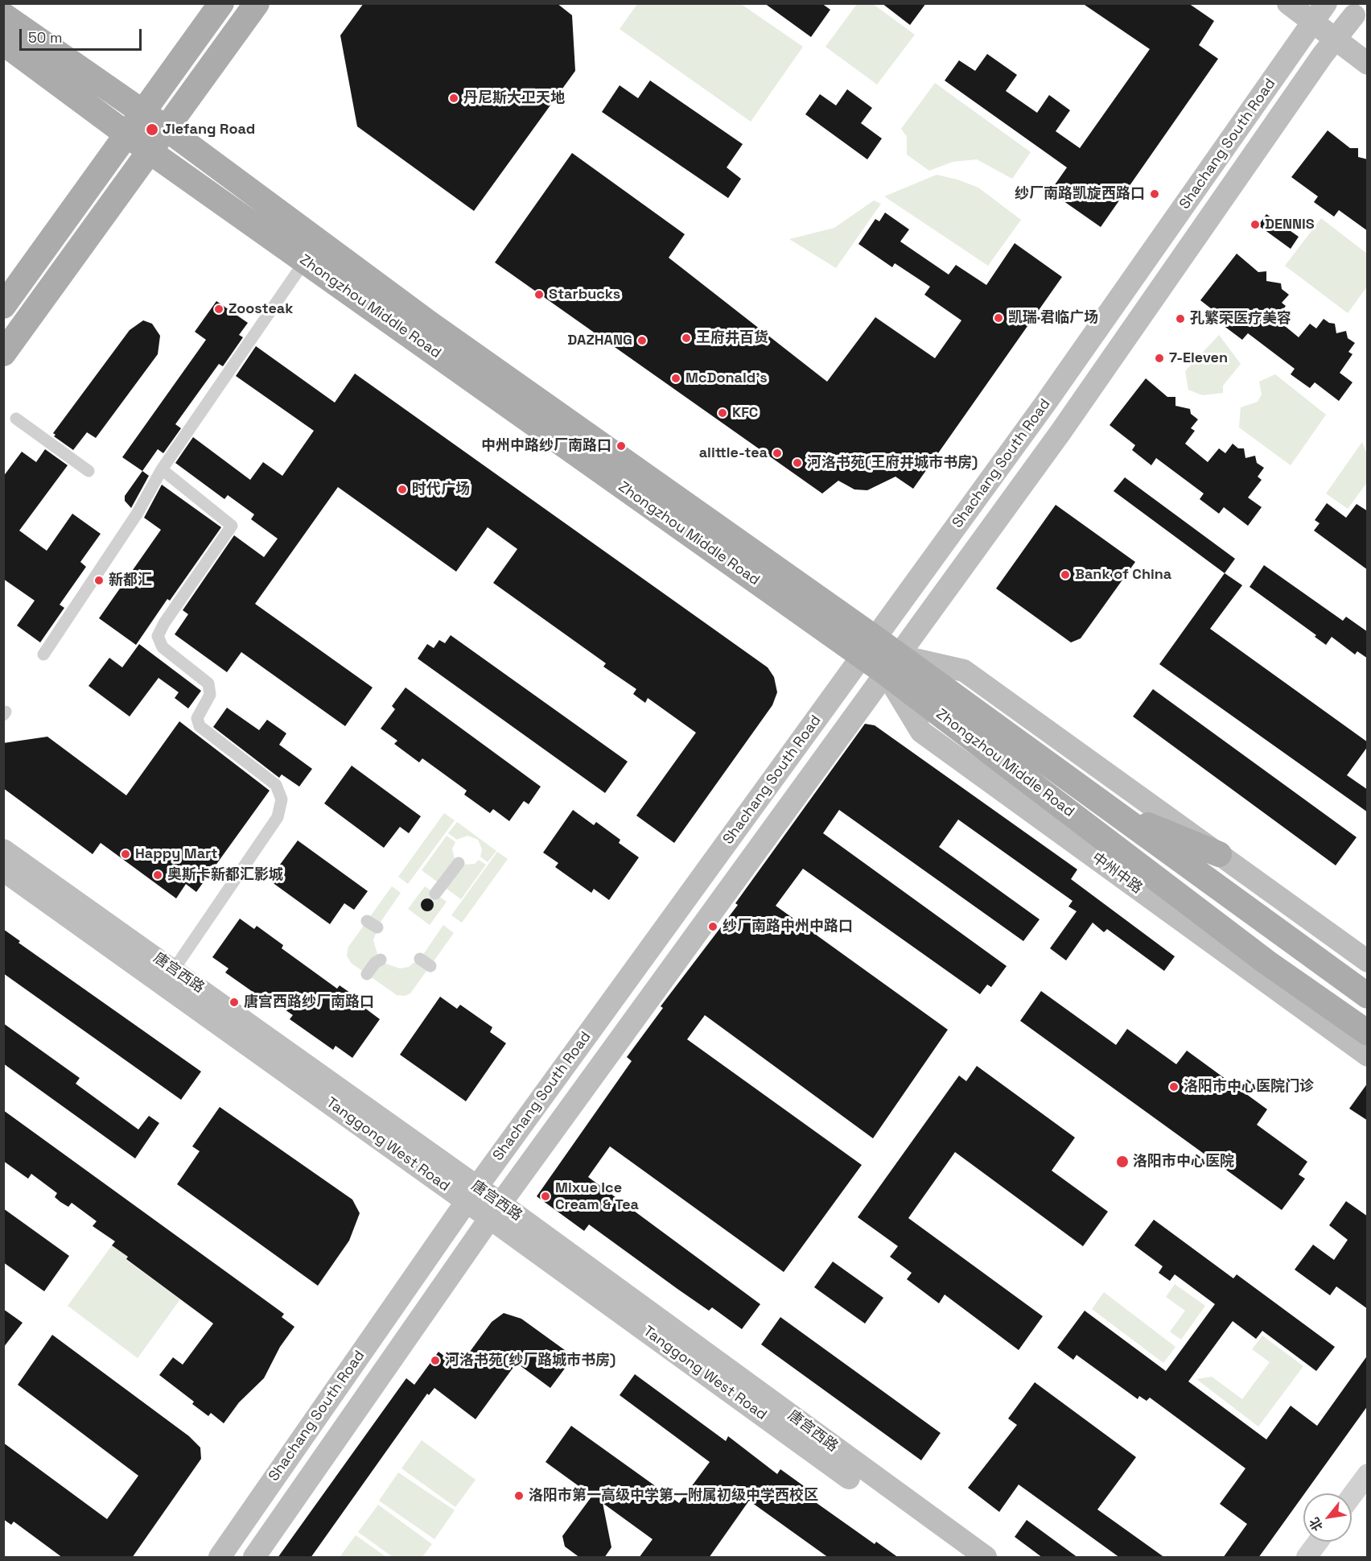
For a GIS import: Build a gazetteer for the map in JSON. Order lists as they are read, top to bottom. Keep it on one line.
{"streets":{"main road":["Shachang South Road","Zhongzhou Middle Road","中州中路","唐宫西路","Tanggong West Road"]},"crossings":[["Shachang South Road","Zhongzhou Middle Road"],["Shachang South Road","中州中路"],["Shachang South Road","唐宫西路"],["Shachang South Road","Tanggong West Road"],["Zhongzhou Middle Road","中州中路"],["唐宫西路","Tanggong West Road"]],"places":["丹尼斯大卫天地","Jiefang Road","纱厂南路凯旋西路口","DENNIS","Starbucks","Zoosteak","凯瑞·君临广场","孔繁荣医疗美容","王府井百货","DAZHANG","7-Eleven","McDonald's","KFC","中州中路纱厂南路口","alittle-tea","河洛书苑(王府井城市书房)","时代广场","Bank of China","新都汇","Happy Mart","奥斯卡新都汇影城","纱厂南路中州中路口","唐宫西路纱厂南路口","洛阳市中心医院门诊","洛阳市中心医院","Mixue Ice Cream & Tea","河洛书苑(纱厂路城市书房)","洛阳市第一高级中学第一附属初级中学西校区"],"scale_bar":"50 m","north":"bottom left"}
